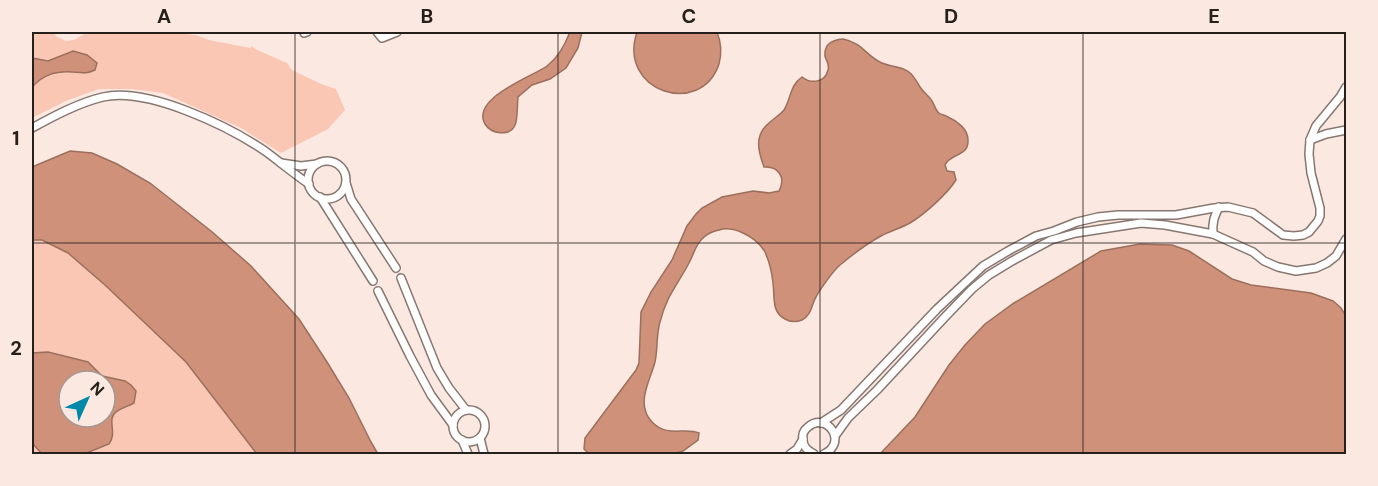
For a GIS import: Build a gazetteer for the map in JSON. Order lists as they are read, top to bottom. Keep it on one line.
{"north":"top right","grid":{"columns":["A","B","C","D","E"],"rows":["1","2"]}}
